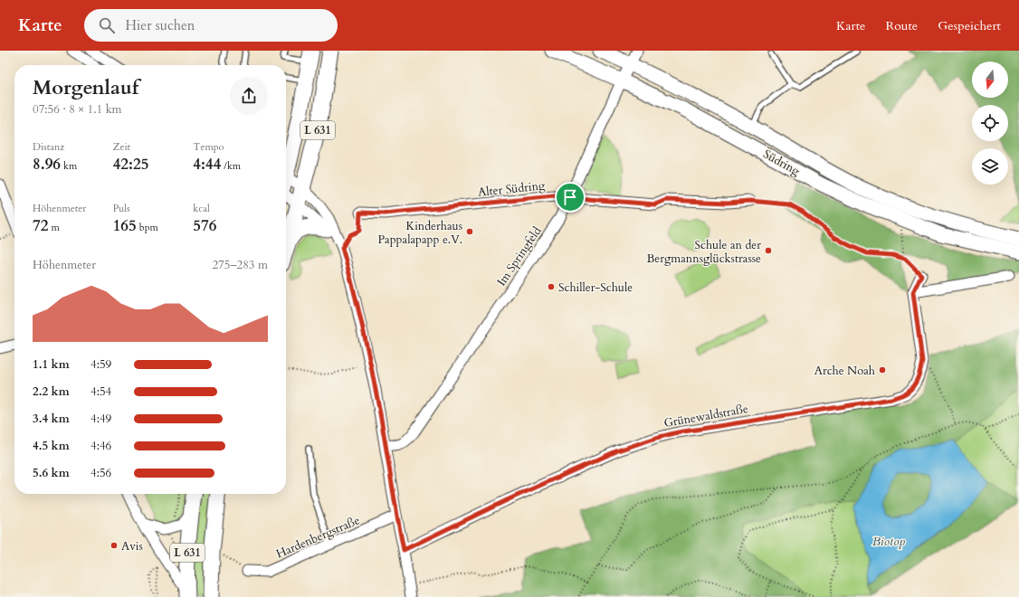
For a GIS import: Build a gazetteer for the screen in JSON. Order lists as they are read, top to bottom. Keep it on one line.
{"streets":{"main road":["L 631","Südring"],"street":["Alter Südring","Im Springfeld","Grünewaldstraße","Hardenbergstraße"]},"crossings":[["Südring","Im Springfeld"],["Alter Südring","Im Springfeld"]],"water":["Biotop"],"places":["Kinderhaus Pappalapapp e.V.","Schule an der Bergmannsglückstrasse","Schiller-Schule","Arche Noah","Avis"],"north":"bottom","page":{"header":"Karte","search":"Hier suchen","nav":["Karte","Route","Gespeichert"],"heading":["Morgenlauf","07:56 · 8 × 1.1 km"],"stats":[["Distanz","8.96 km"],["Zeit","42:25"],["Tempo","4:44 /km"],["Höhenmeter","72 m"],["Puls","165 bpm"],["kcal","576"]],"chart":["Höhenmeter","275–283 m"],"list":[{"name":"1.1 km","note":"4:59"},{"name":"2.2 km","note":"4:54"},{"name":"3.4 km","note":"4:49"},{"name":"4.5 km","note":"4:46"},{"name":"5.6 km","note":"4:56"}]}}
